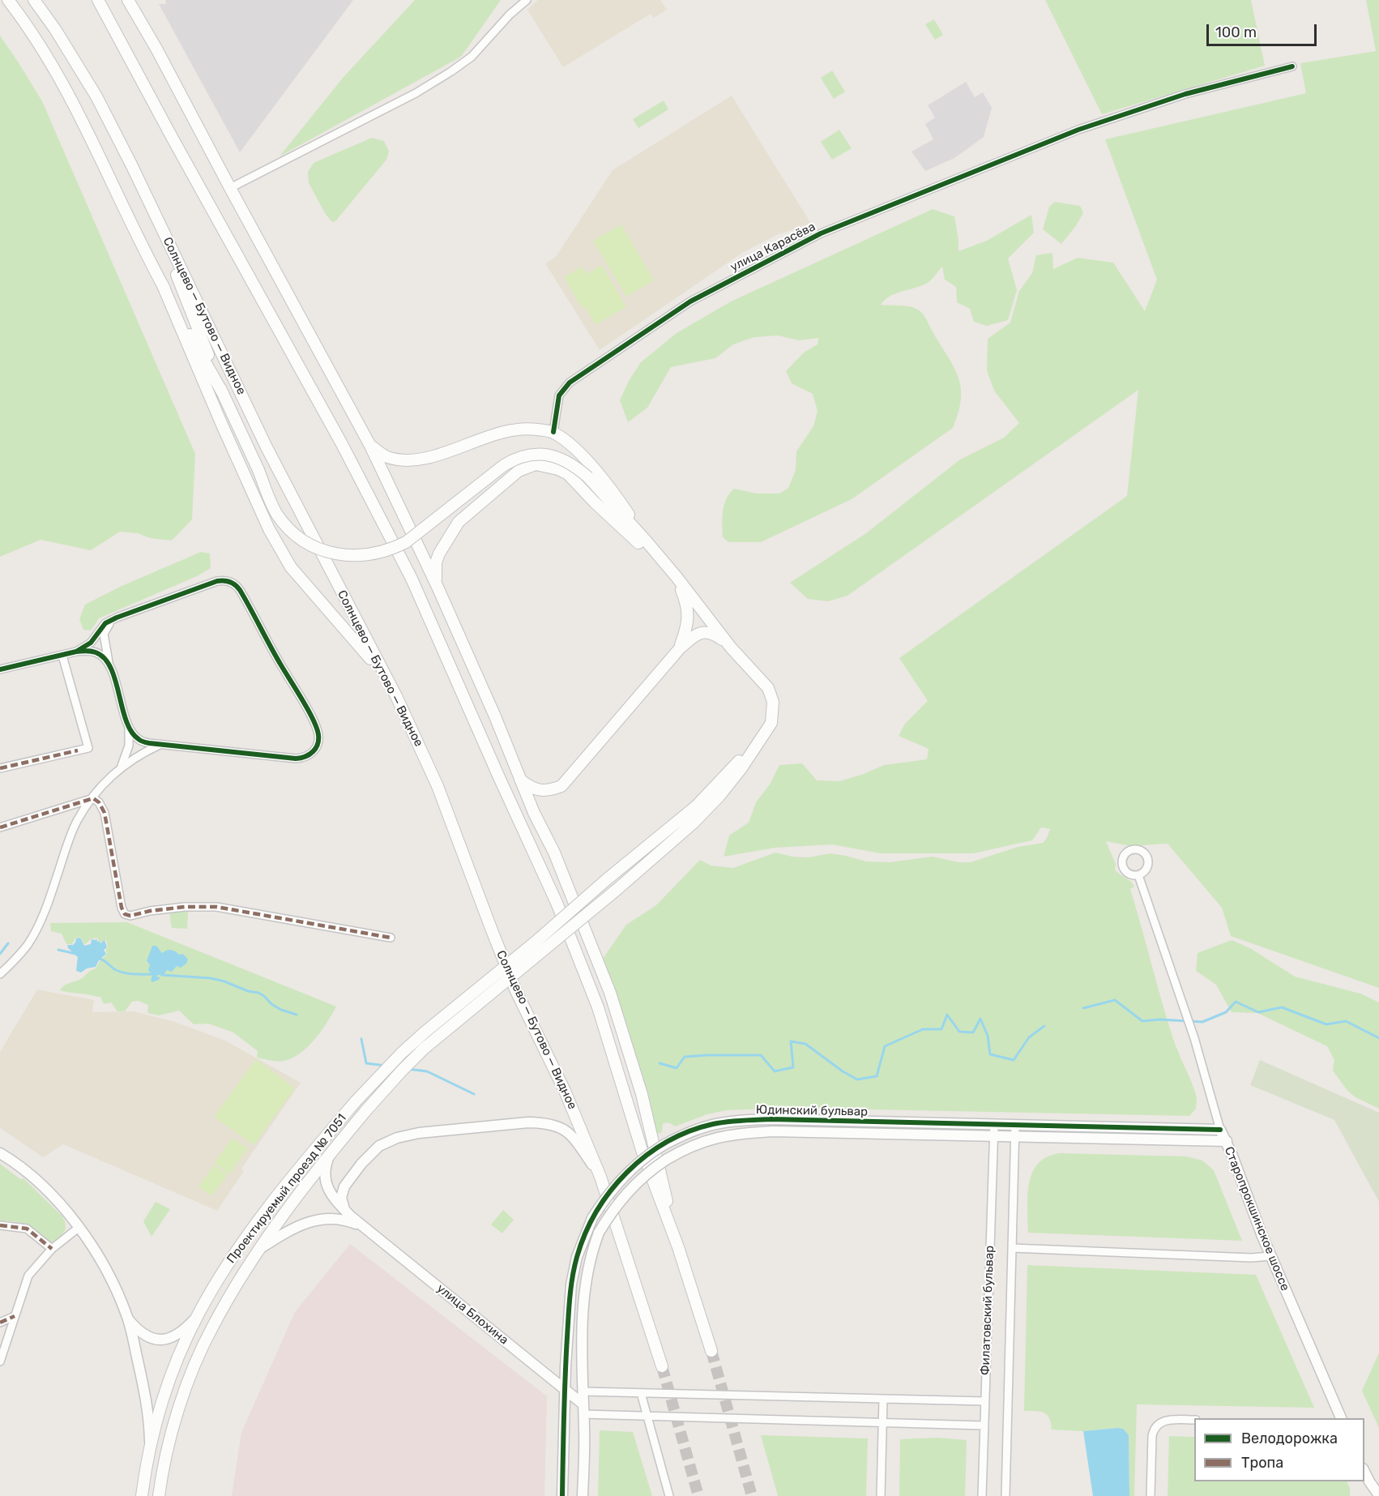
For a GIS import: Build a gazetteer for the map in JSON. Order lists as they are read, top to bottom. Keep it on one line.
{"streets":{"main road":["Солнцево — Бутово — Видное","Проектируемый проезд № 7051"],"street":["улица Карасёва","Юдинский бульвар","Старопрокшинское шоссе","Филатовский бульвар","улица Блохина"]},"crossings":[["Юдинский бульвар","Старопрокшинское шоссе"],["Юдинский бульвар","Филатовский бульвар"],["Юдинский бульвар","улица Блохина"]],"legend":["Велодорожка","Тропа"],"scale_bar":"100 m"}
